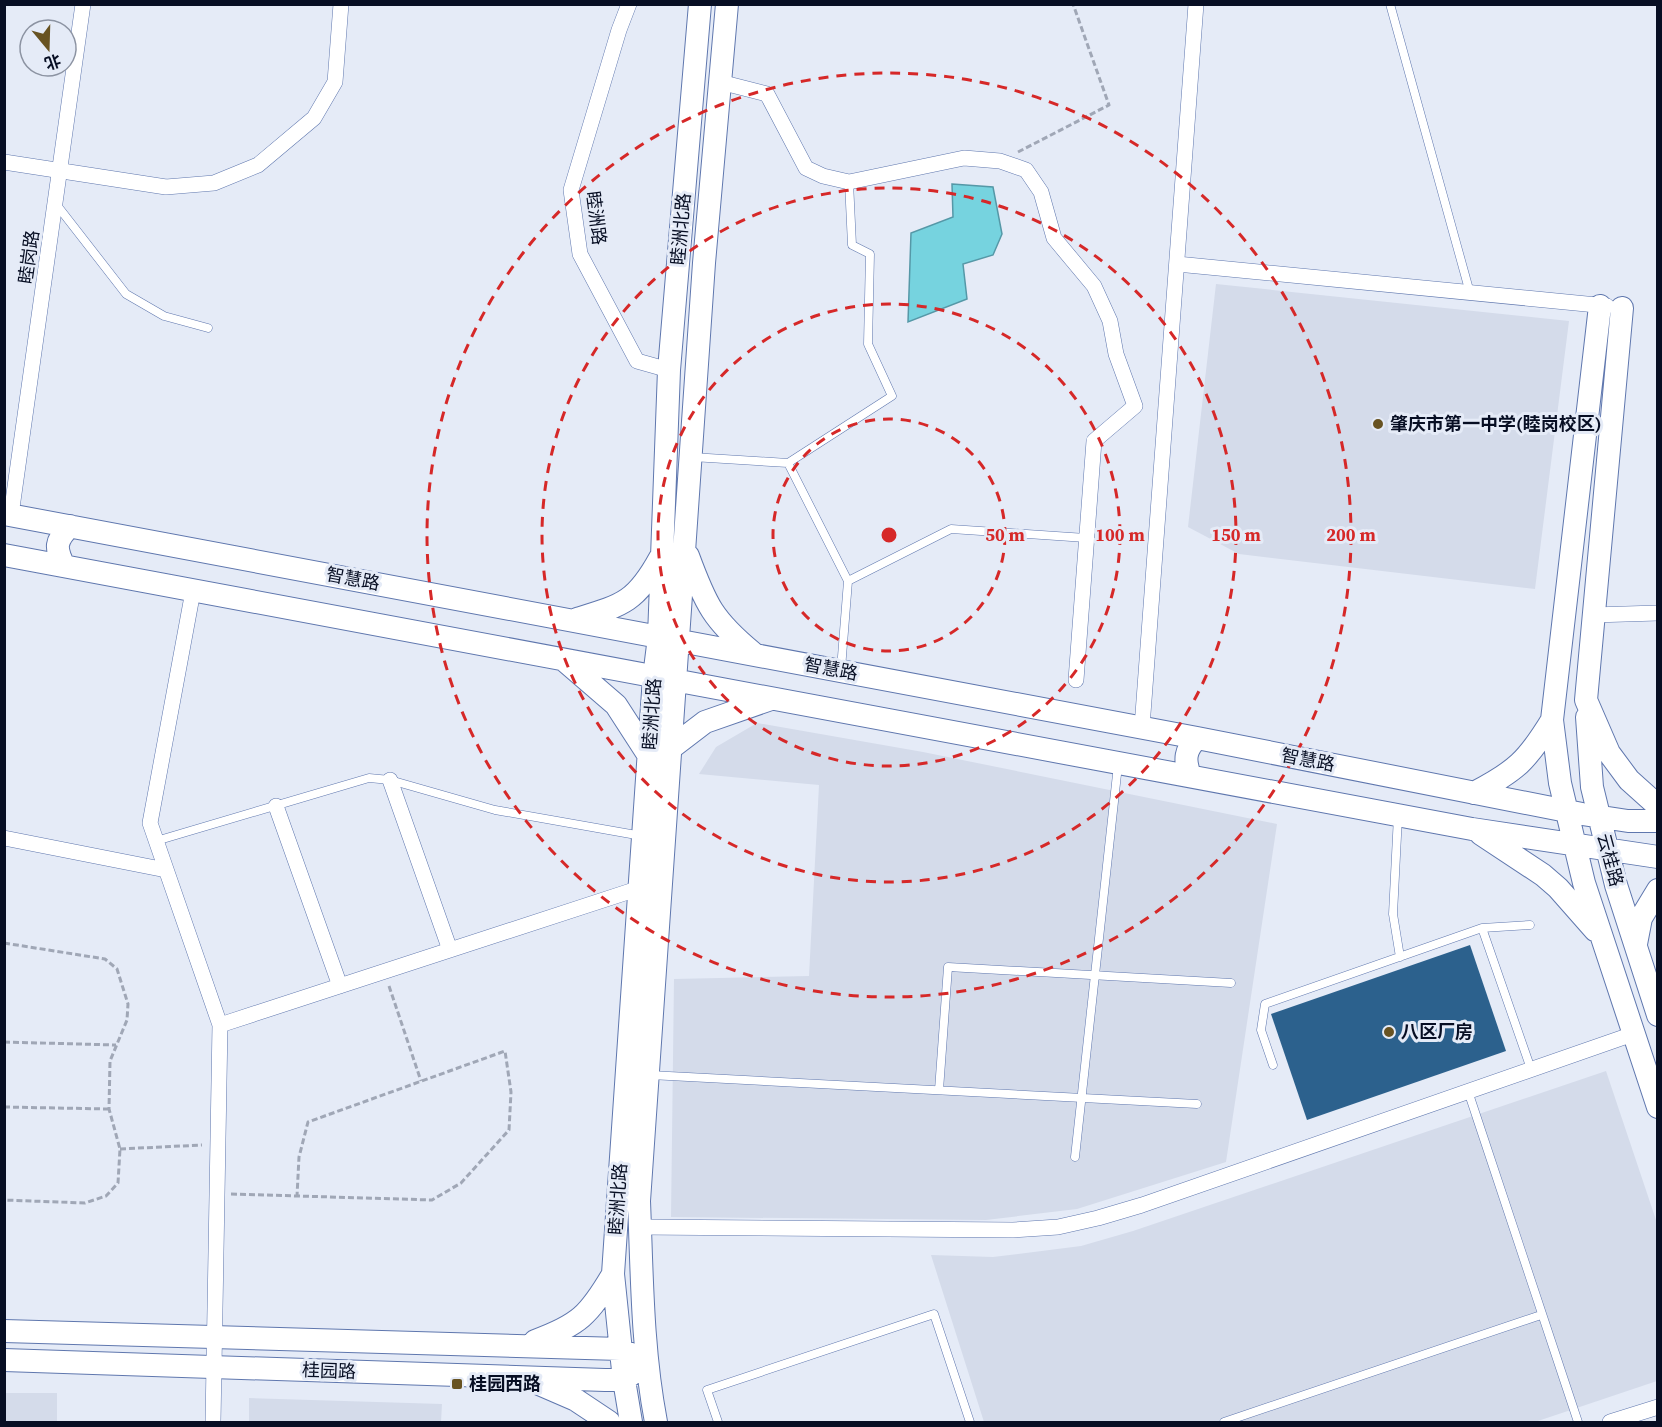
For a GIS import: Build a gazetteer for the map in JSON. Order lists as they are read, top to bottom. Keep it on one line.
{"streets":{"main road":["睦洲北路","智慧路","云桂路","桂园路"],"street":["睦洲路","睦岗路"]},"crossings":[["睦洲路","睦洲北路"],["睦洲北路","智慧路"],["睦洲北路","桂园路"],["睦岗路","智慧路"],["智慧路","云桂路"]],"places":{"other":["肇庆市第一中学(睦岗校区)","八区厂房"],"transit":["桂园西路"]},"north":"bottom","rings":["50 m","100 m","150 m","200 m"]}
